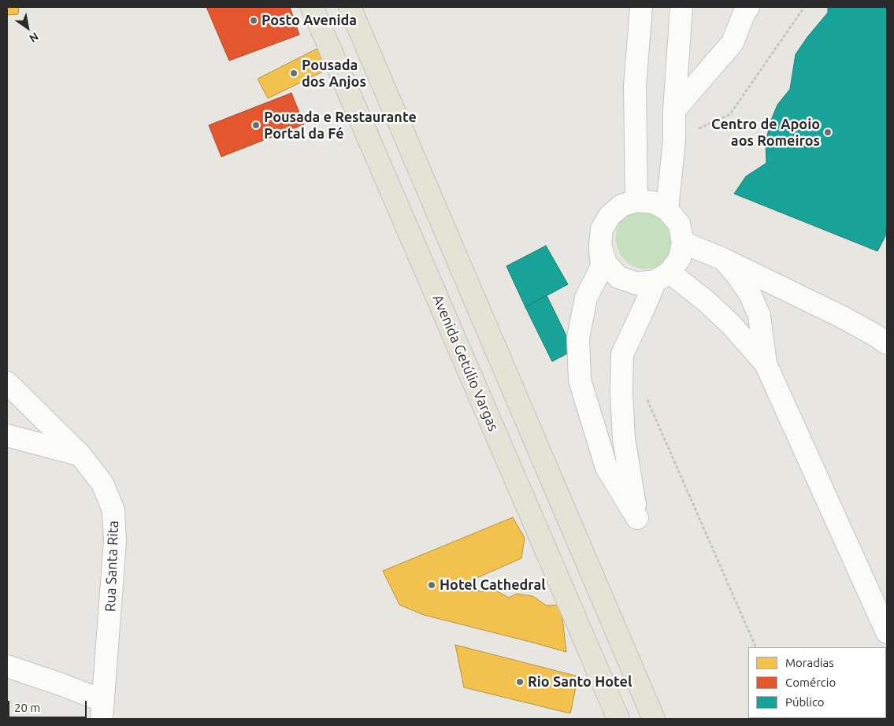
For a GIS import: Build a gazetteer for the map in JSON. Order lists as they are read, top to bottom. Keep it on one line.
{"streets":{"main road":["Avenida Getúlio Vargas"],"street":["Rua Santa Rita"]},"places":["Posto Avenida","Pousada dos Anjos","Pousada e Restaurante Portal da Fé","Centro de Apoio aos Romeiros","Hotel Cathedral","Rio Santo Hotel"],"legend":["Moradias","Comércio","Público"],"scale_bar":"20 m","north":"bottom right"}
